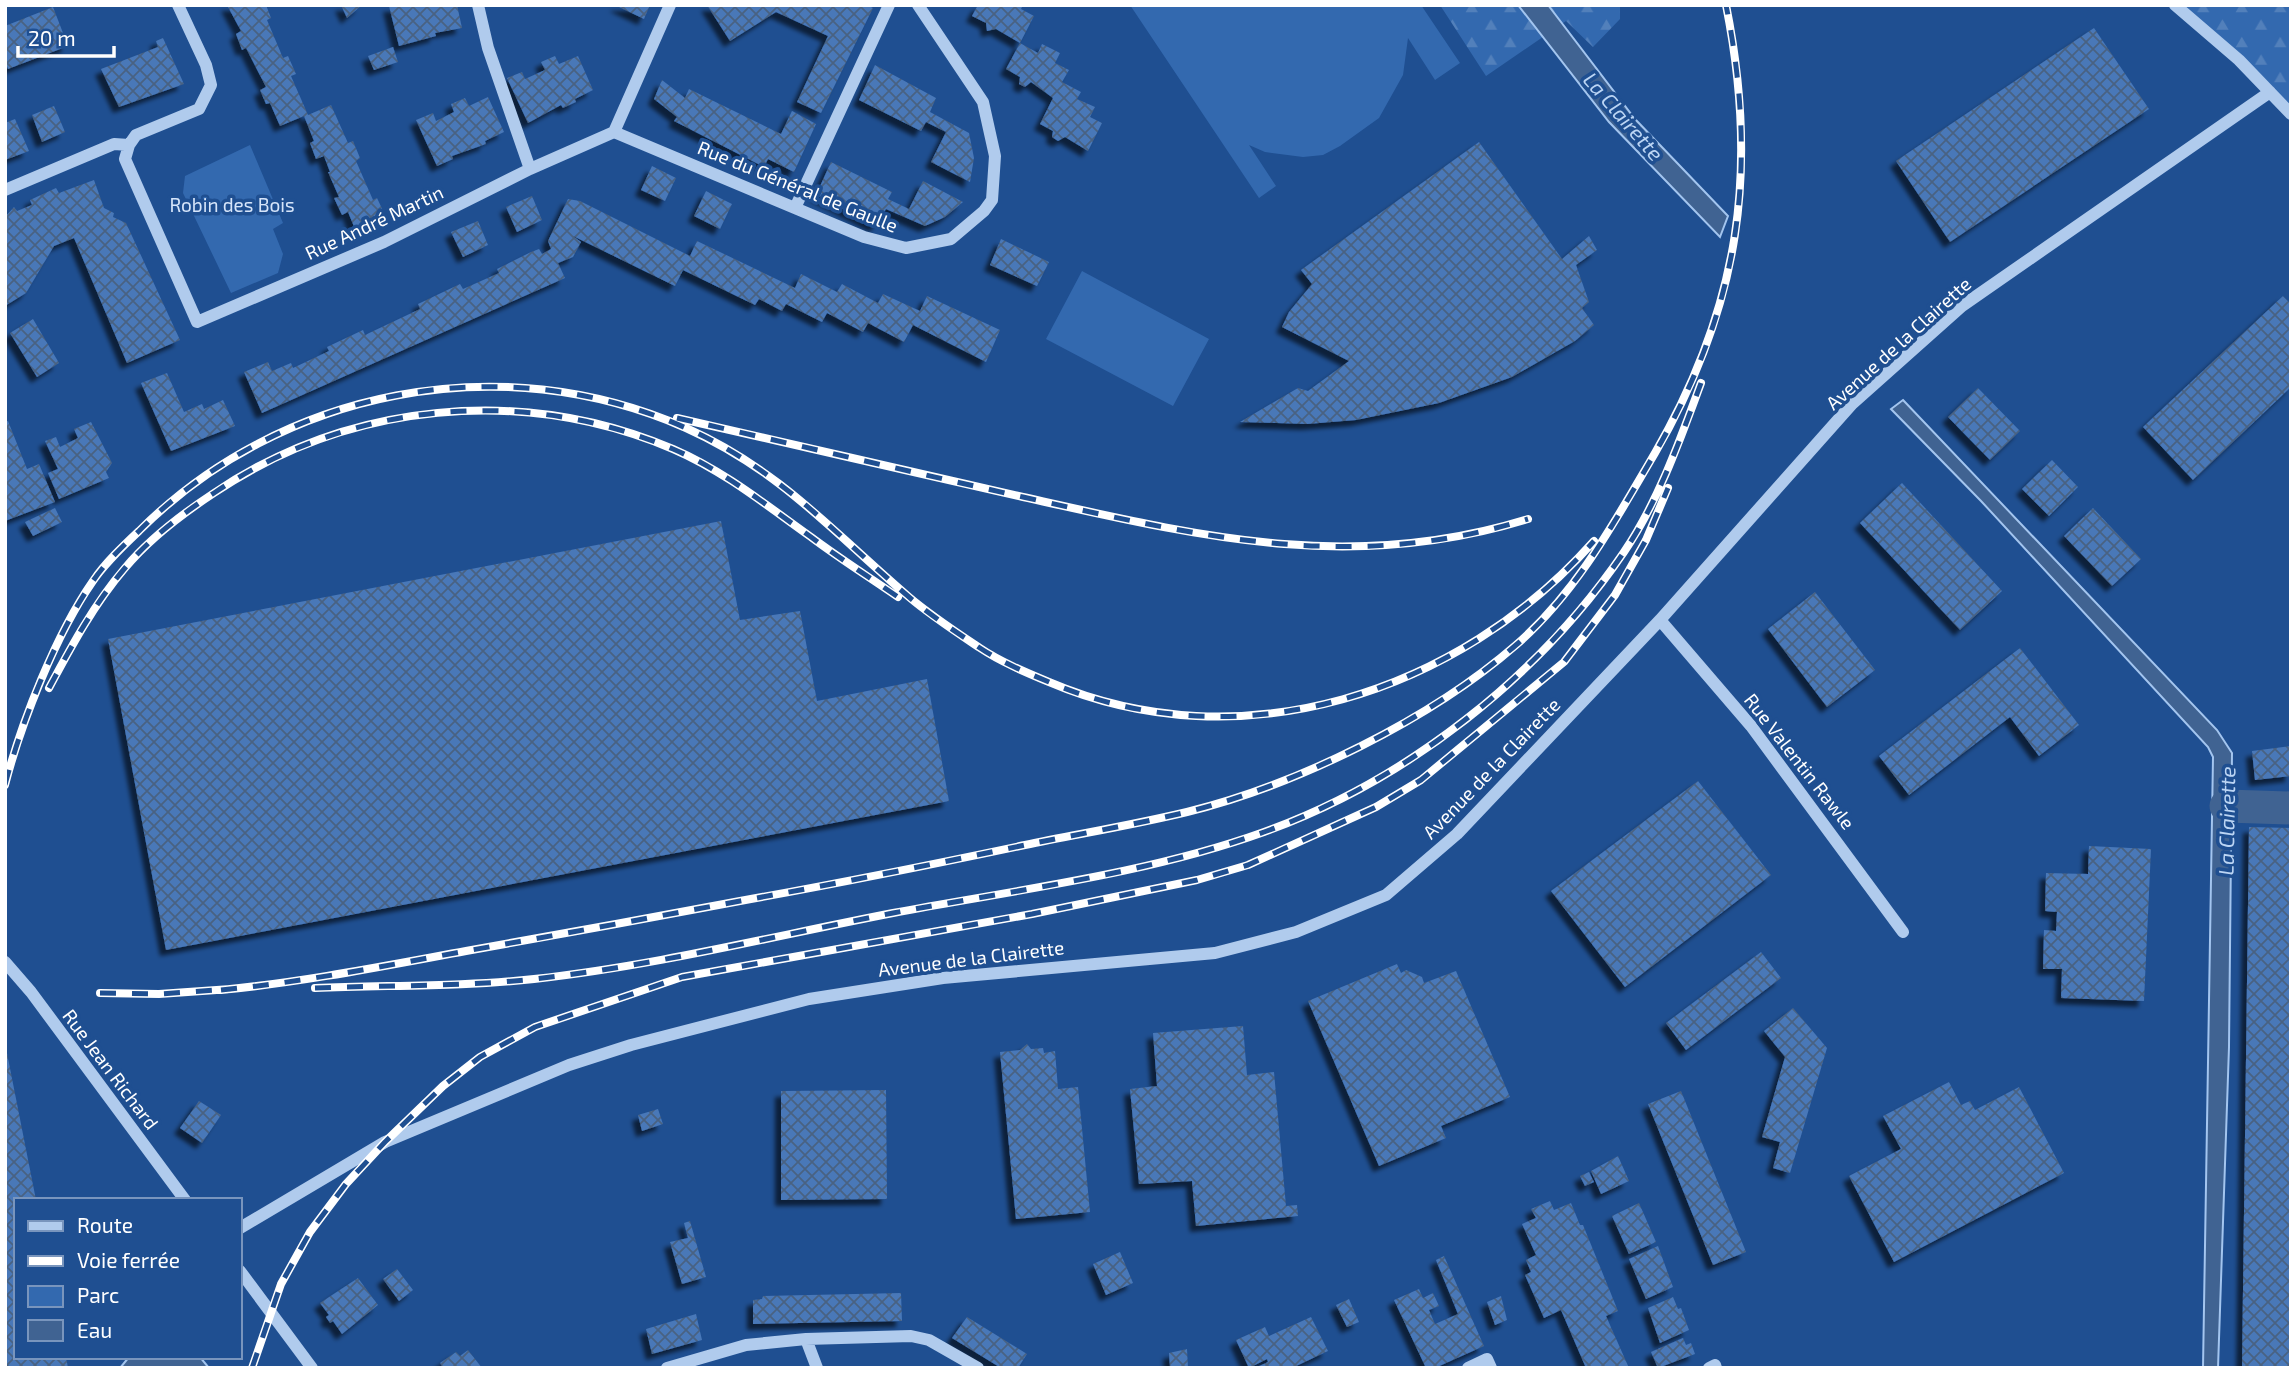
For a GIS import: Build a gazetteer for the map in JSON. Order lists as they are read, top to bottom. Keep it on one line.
{"streets":{"street":["Rue du Général de Gaulle","Rue André Martin","Avenue de la Clairette","Rue Valentin Rawle","Rue Jean Richard"]},"crossings":[["Rue du Général de Gaulle","Rue André Martin"],["Avenue de la Clairette","Rue Valentin Rawle"]],"water":["La Clairette"],"parks":["Robin des Bois"],"legend":["Route","Voie ferrée","Parc","Eau"],"scale_bar":"20 m"}
